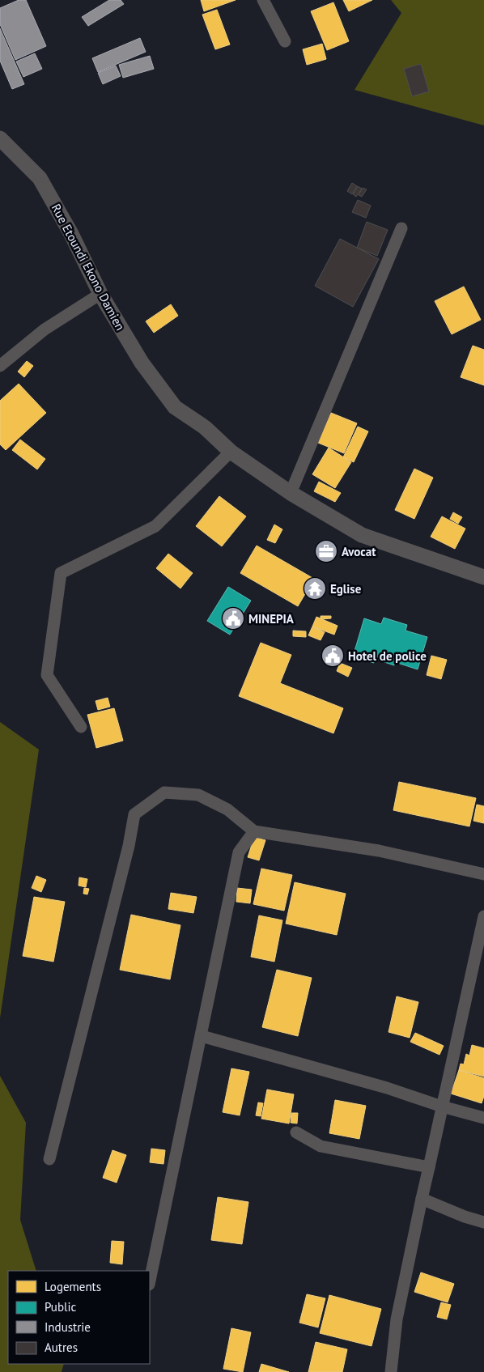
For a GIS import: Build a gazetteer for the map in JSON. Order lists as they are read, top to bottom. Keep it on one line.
{"streets":{"street":["Rue Etoundi Ekono Damien"]},"places":{"office":["Avocat"],"temple":["Eglise"],"public building":["MINEPIA","Hotel de police"]},"legend":["Logements","Public","Industrie","Autres"]}
